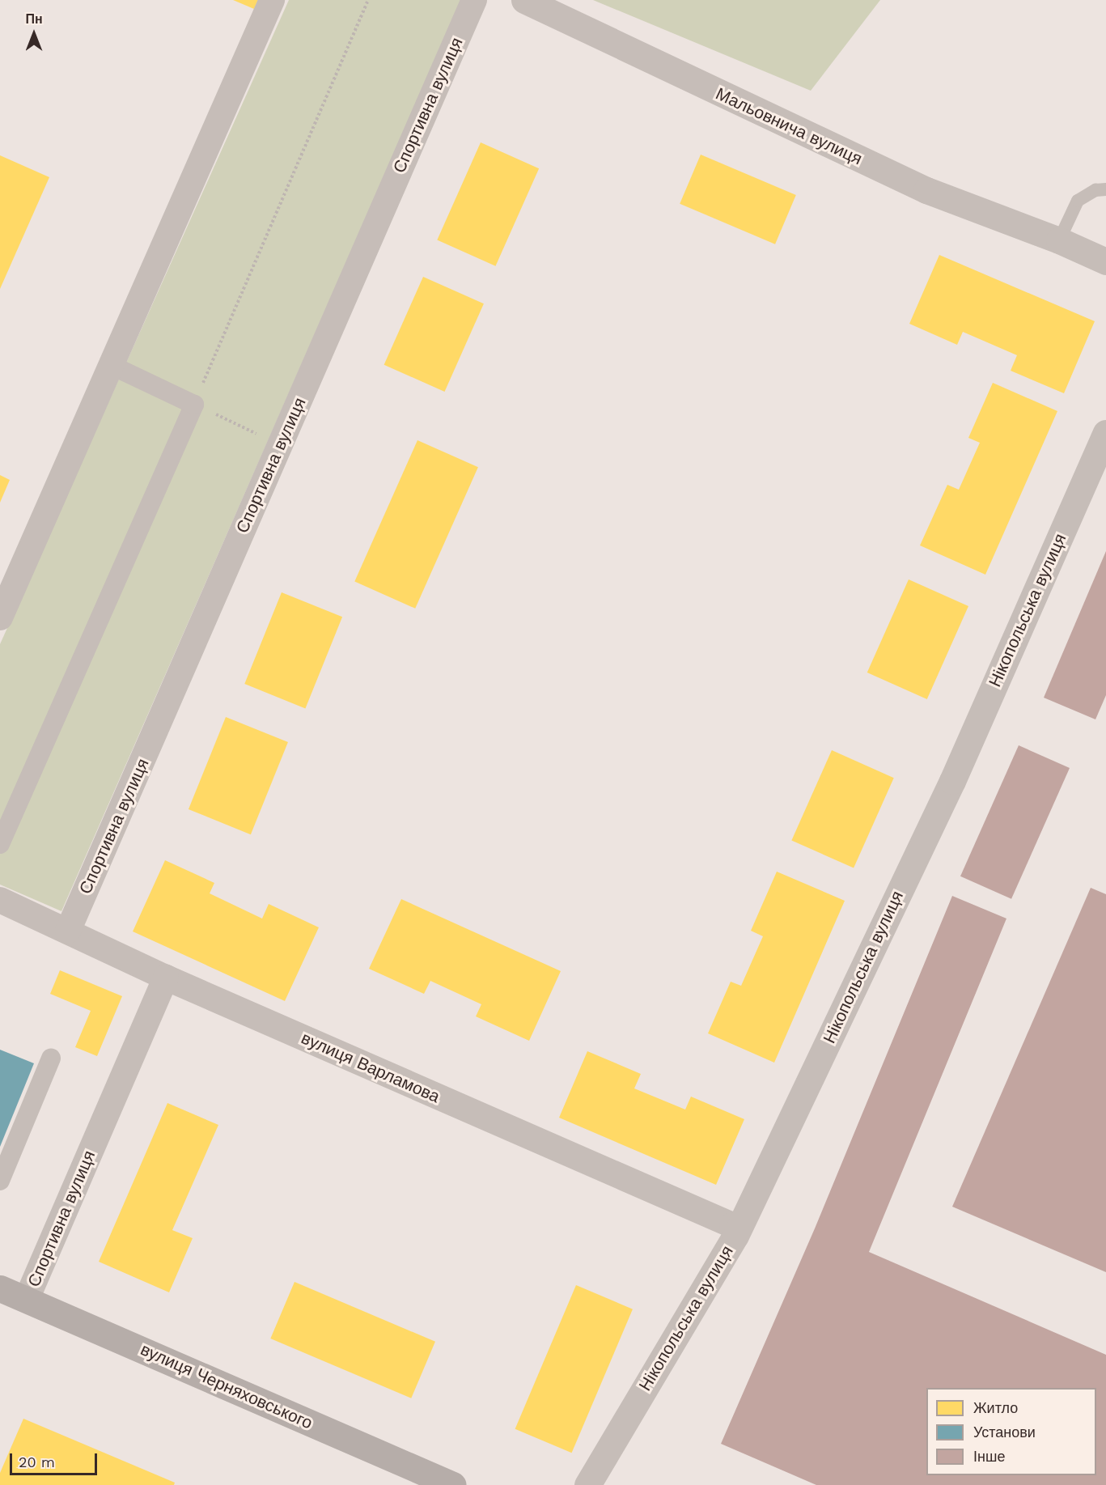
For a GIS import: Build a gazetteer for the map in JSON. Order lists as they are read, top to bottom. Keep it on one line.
{"streets":{"main road":["вулиця Черняховського"],"street":["Спортивна вулиця","Мальовнича вулиця","Нікопольська вулиця","вулиця Варламова"]},"crossings":[["Спортивна вулиця","вулиця Варламова"],["Спортивна вулиця","вулиця Черняховського"],["Нікопольська вулиця","вулиця Варламова"]],"legend":["Житло","Установи","Інше"],"scale_bar":"20 m","north":"top"}
